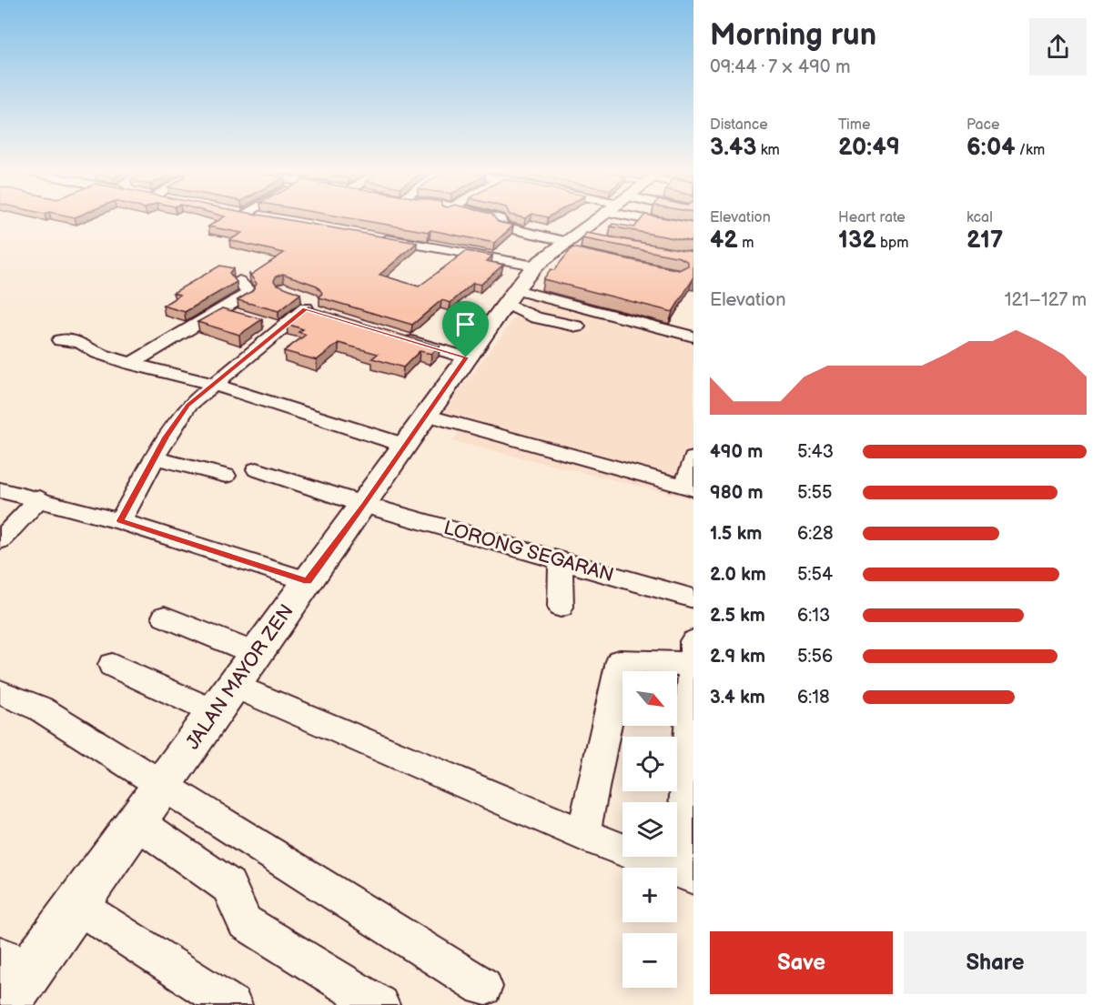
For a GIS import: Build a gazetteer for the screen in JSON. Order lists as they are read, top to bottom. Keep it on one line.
{"streets":{"street":["LORONG SEGARAN","JALAN MAYOR ZEN"]},"crossings":[["LORONG SEGARAN","JALAN MAYOR ZEN"]],"north":"bottom right","page":{"heading":["Morning run","09:44 · 7 × 490 m"],"stats":[["Distance","3.43 km"],["Time","20:49"],["Pace","6:04 /km"],["Elevation","42 m"],["Heart rate","132 bpm"],["kcal","217"]],"chart":["Elevation","121–127 m"],"list":[{"name":"490 m","note":"5:43"},{"name":"980 m","note":"5:55"},{"name":"1.5 km","note":"6:28"},{"name":"2.0 km","note":"5:54"},{"name":"2.5 km","note":"6:13"},{"name":"2.9 km","note":"5:56"},{"name":"3.4 km","note":"6:18"}],"map_buttons":["+","−"],"buttons":["Save","Share"]}}
